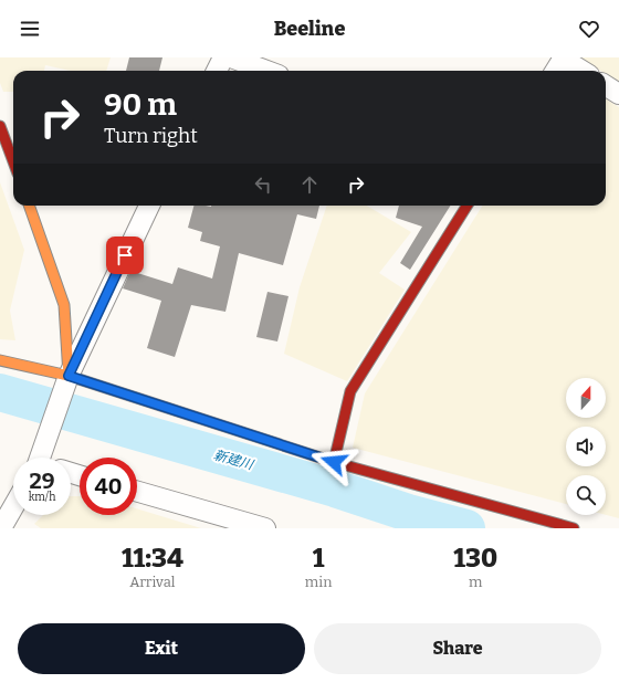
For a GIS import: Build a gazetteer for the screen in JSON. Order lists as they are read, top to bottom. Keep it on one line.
{"water":["新建川"],"north":"top","page":{"header":"Beeline","turn":["90 m","Turn right"],"speed":"29 km/h","limit":"40","eta":["11:34","Arrival","1","min","130","m"],"buttons":["Exit","Share"]}}
